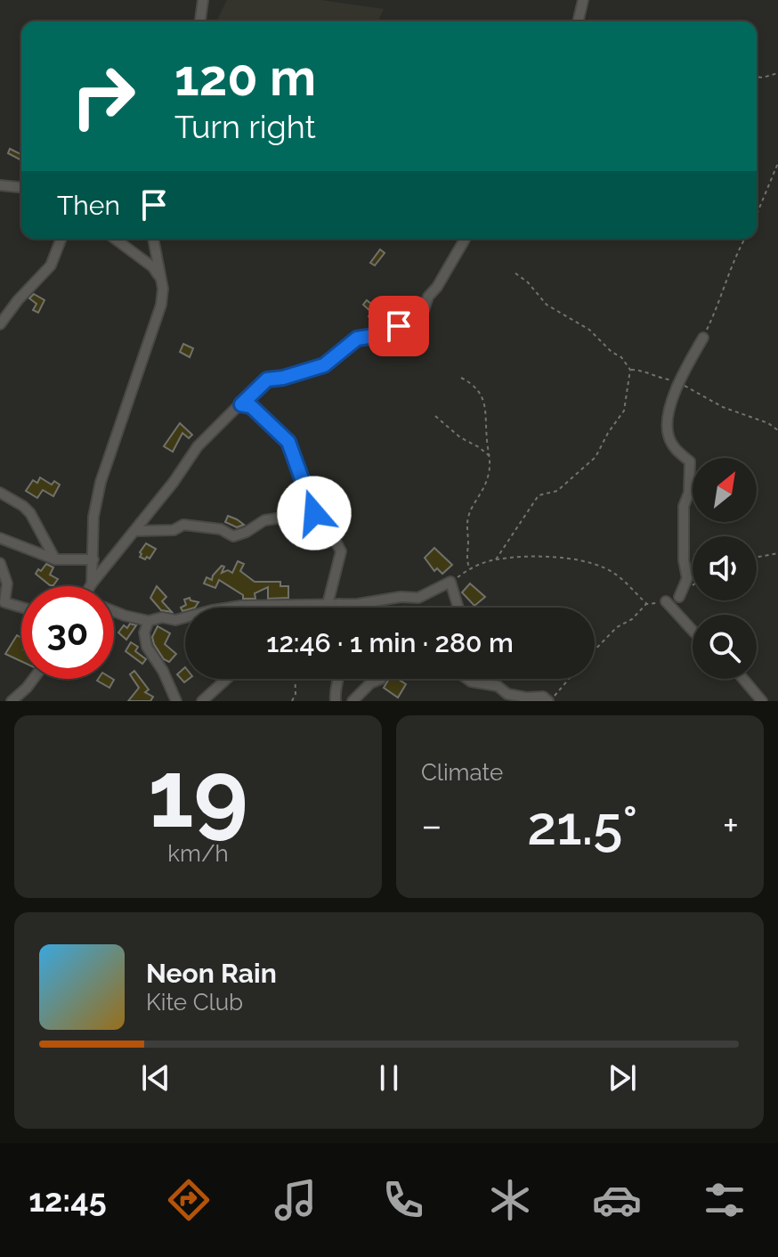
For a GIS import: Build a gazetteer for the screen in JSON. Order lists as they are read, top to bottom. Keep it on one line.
{"north":"top right","page":{"turn":["120 m","Turn right"],"then":"Then","limit":"30","trip":"12:46 · 1 min · 280 m","tile":[["19","km/h"],"Climate"],"heat":["−","21.5°","+"],"song":["Neon Rain","Kite Club"],"tabs":"12:45"}}
